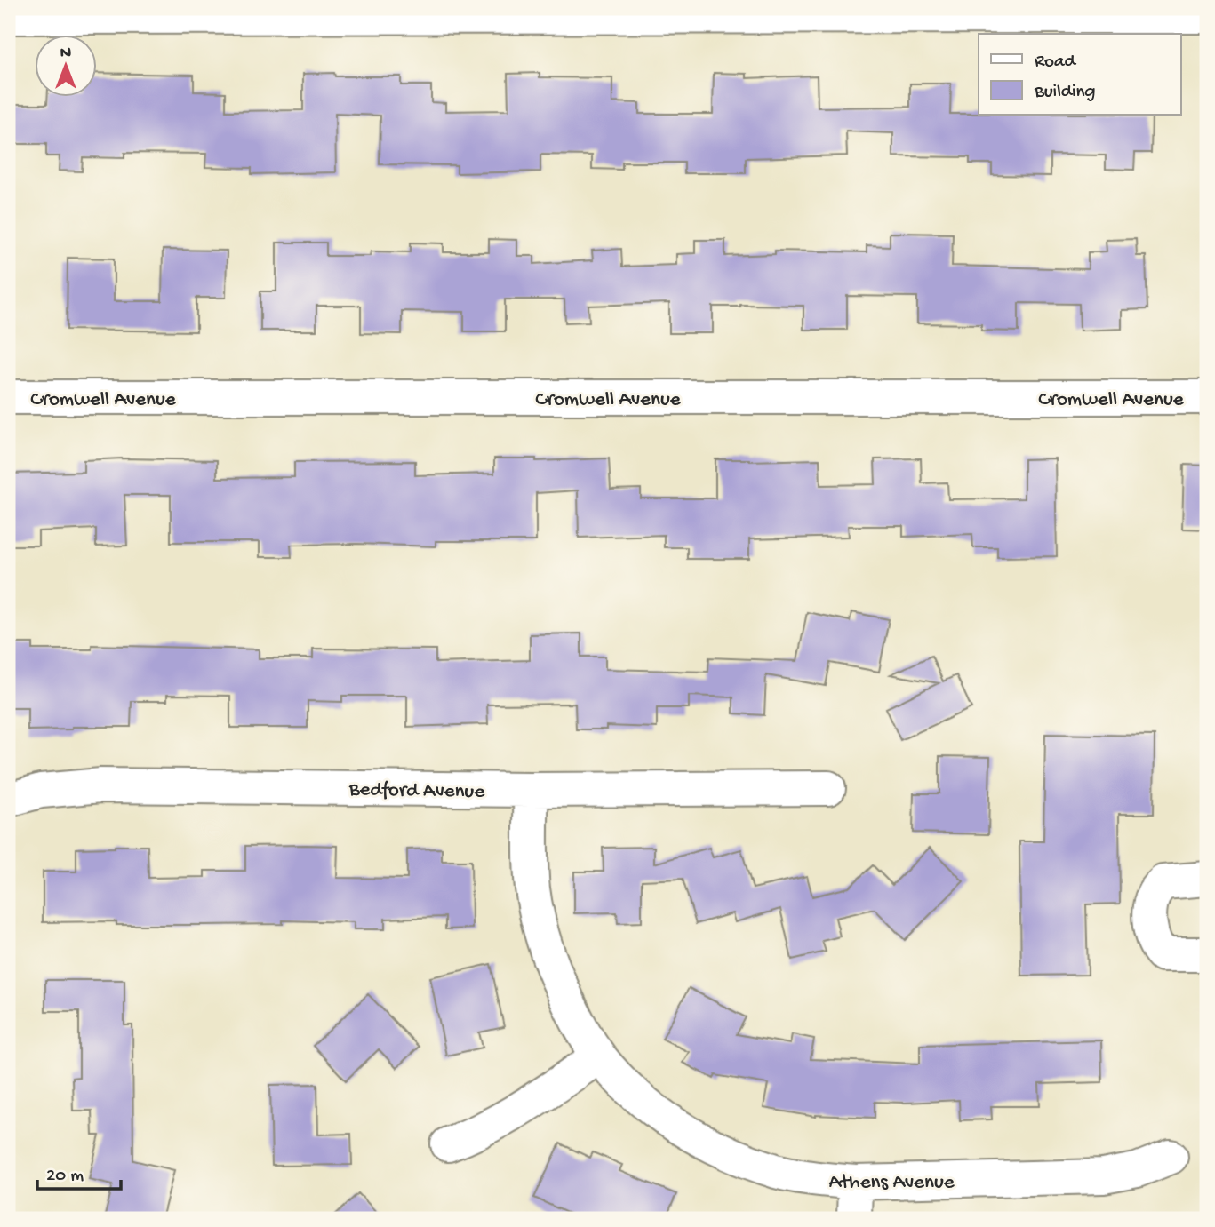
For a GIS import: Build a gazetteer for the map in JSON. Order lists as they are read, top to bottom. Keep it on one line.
{"streets":{"street":["Cromwell Avenue","Bedford Avenue","Athens Avenue"]},"crossings":[["Bedford Avenue","Athens Avenue"]],"legend":["Road","Building"],"scale_bar":"20 m","north":"top"}
